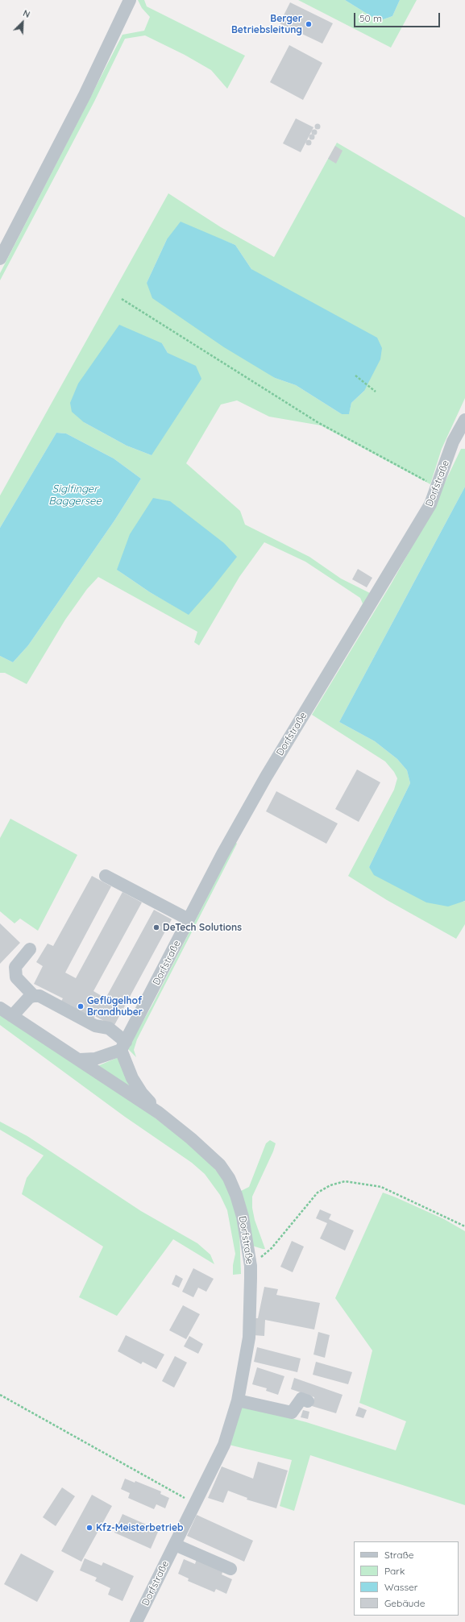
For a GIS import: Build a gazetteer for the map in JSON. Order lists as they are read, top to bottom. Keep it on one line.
{"streets":{"street":["Dorfstraße"]},"water":["Siglfinger Baggersee"],"places":["Berger Betriebsleitung","DeTech Solutions","Geflügelhof Brandhuber","Kfz-Meisterbetrieb"],"legend":["Straße","Park","Wasser","Gebäude"],"scale_bar":"50 m","north":"top right"}
